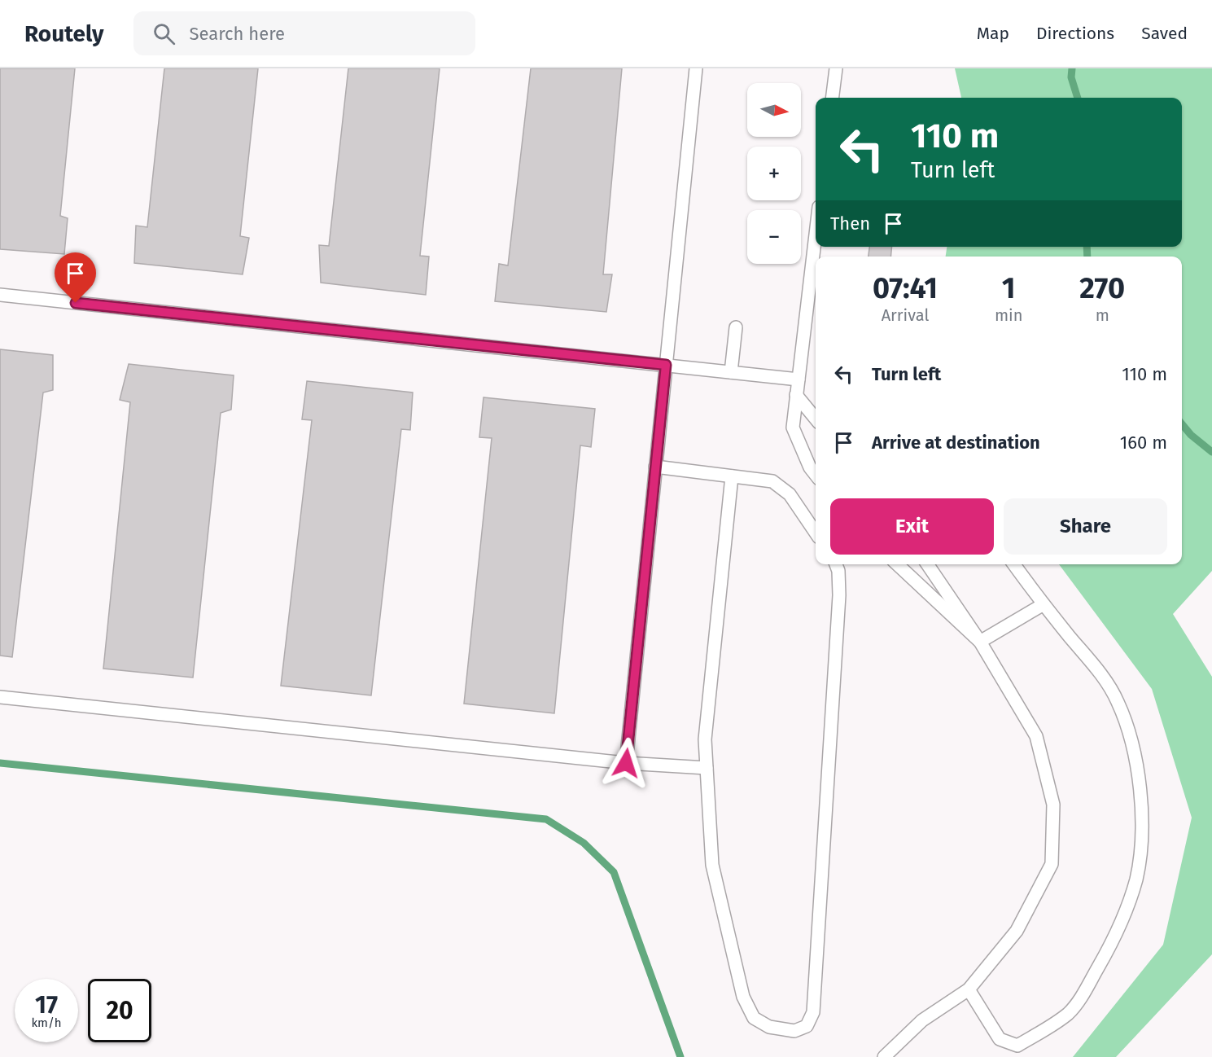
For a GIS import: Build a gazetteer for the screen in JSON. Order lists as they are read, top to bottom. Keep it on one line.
{"north":"right","page":{"header":"Routely","search":"Search here","nav":["Map","Directions","Saved"],"map_buttons":["+","−"],"turn":["110 m","Turn left"],"then":"Then","eta":["07:41","Arrival","1","min","270","m"],"list":[{"name":"Turn left","value":"110 m"},{"name":"Arrive at destination","value":"160 m"}],"buttons":["Exit","Share"],"speed":"17 km/h","limit":"20"}}
